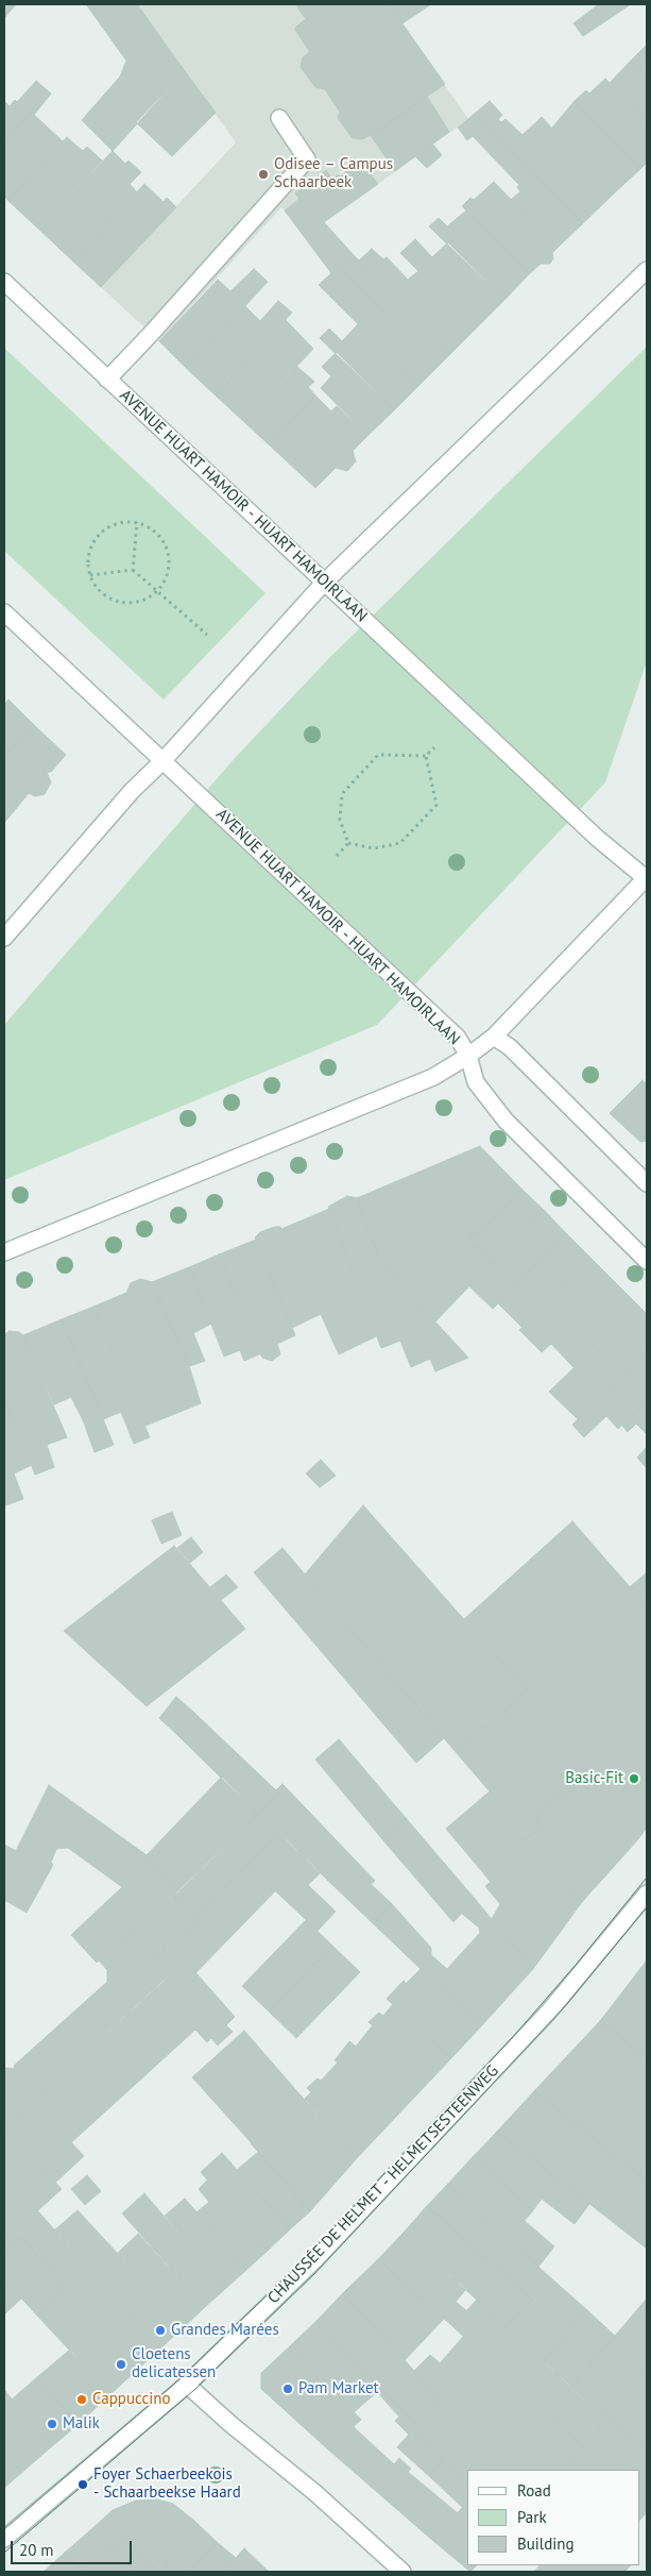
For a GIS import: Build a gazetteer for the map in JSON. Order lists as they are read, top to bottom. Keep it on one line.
{"streets":{"street":["AVENUE HUART HAMOIR - HUART HAMOIRLAAN","CHAUSSÉE DE HELMET - HELMETSESTEENWEG"]},"places":["Odisee – Campus Schaarbeek","Basic-Fit","Grandes Marées","Cloetens delicatessen","Pam Market","Cappuccino","Malik","Foyer Schaerbeekois - Schaarbeekse Haard"],"legend":["Road","Park","Building"],"scale_bar":"20 m"}
